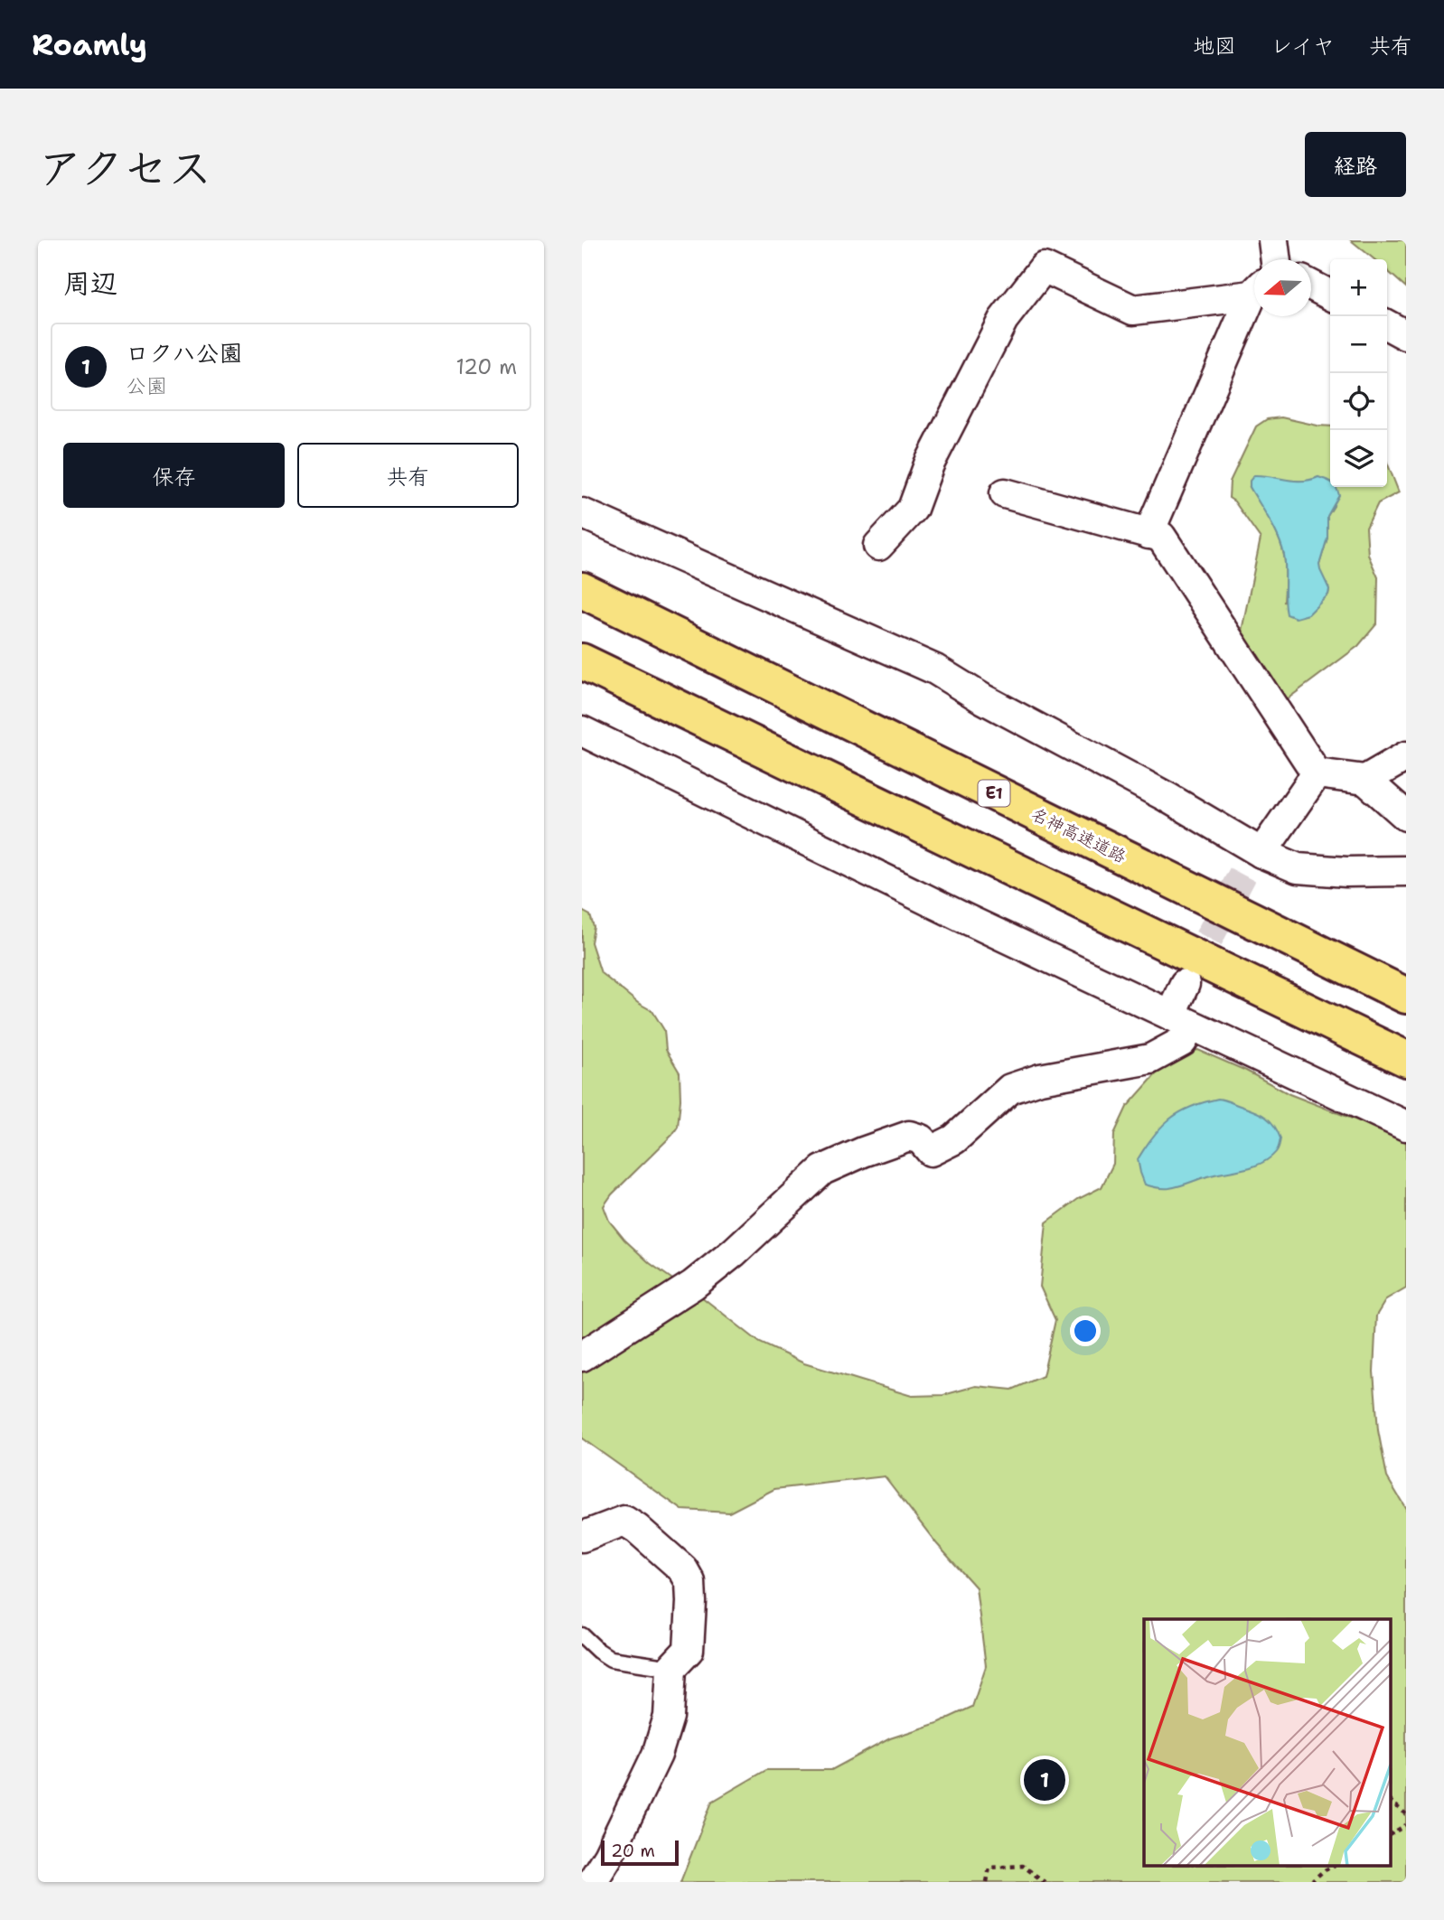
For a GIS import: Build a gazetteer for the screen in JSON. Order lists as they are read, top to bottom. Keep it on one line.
{"streets":{"highway":["E1","名神高速道路"]},"scale_bar":"20 m","north":"left","page":{"header":"Roamly","nav":["地図","レイヤ","共有"],"title":"アクセス","buttons":["経路",["保存","共有"]],"heading":"周辺","map_buttons":["+","−"],"list":[{"mark":"1","name":"ロクハ公園","note":"公園","value":"120 m"}],"pins":"1","scale":"20 m"}}
